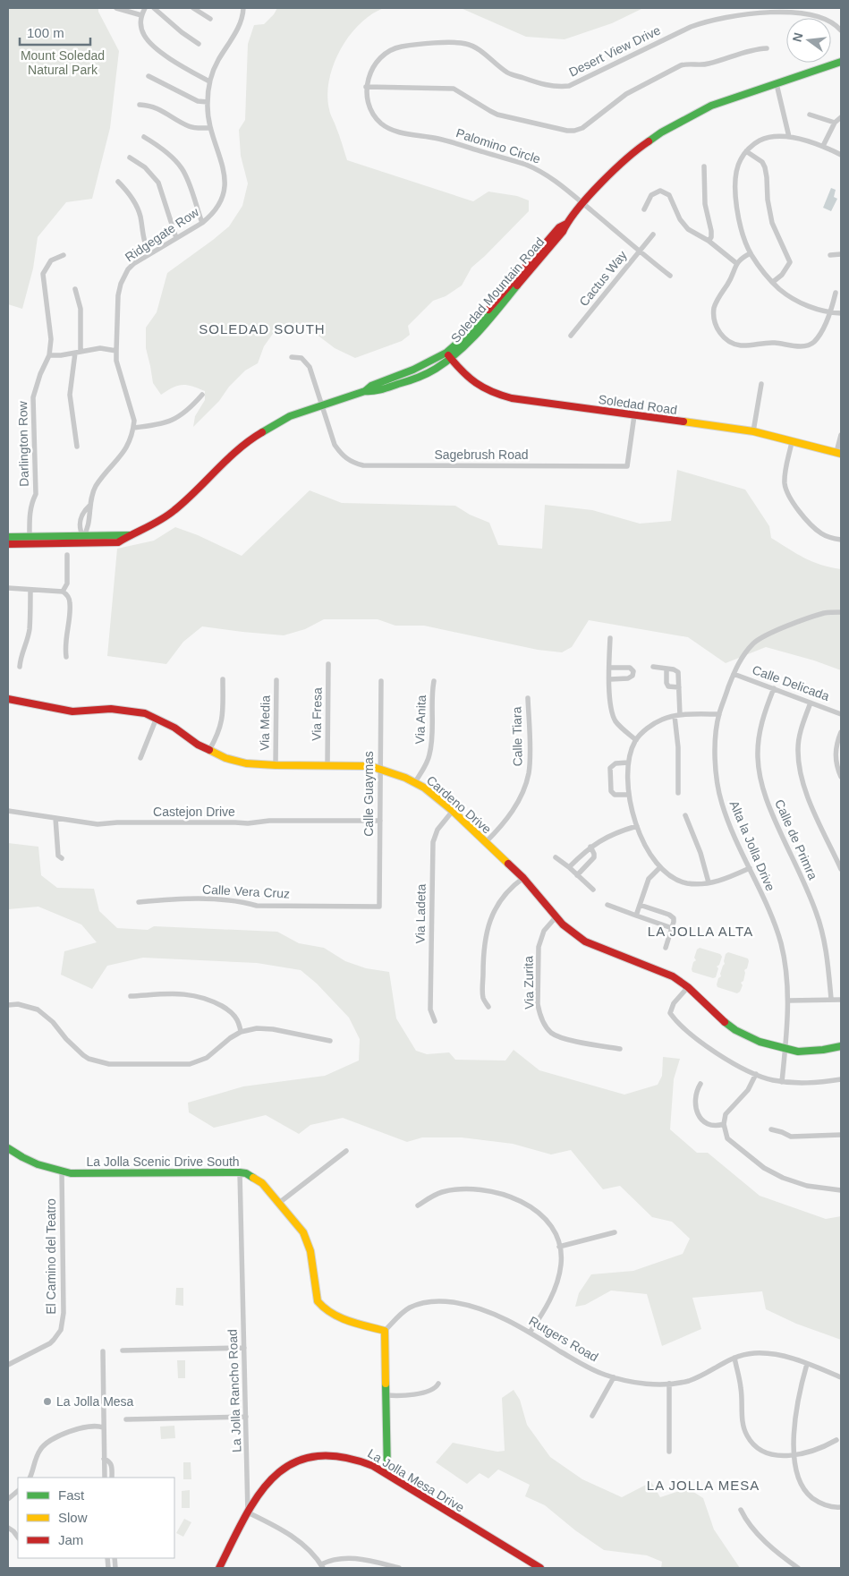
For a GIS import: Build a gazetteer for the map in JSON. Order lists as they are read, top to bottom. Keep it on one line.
{"streets":{"street":["Desert View Drive","Palomino Circle","Ridgegate Row","Cactus Way","Soledad Mountain Road","Soledad Road","Darlington Row","Sagebrush Road","Calle Delicada","Via Fresa","Via Anita","Via Media","Calle Tiara","Calle Guaymas","Cardeno Drive","Castejon Drive","Calle de Primra","Alta la Jolla Drive","Calle Vera Cruz","Via Ladeta","Via Zurita","La Jolla Scenic Drive South","El Camino del Teatro","Rutgers Road","La Jolla Rancho Road","La Jolla Mesa Drive"]},"crossings":[["Desert View Drive","Palomino Circle"],["Palomino Circle","Cactus Way"],["Palomino Circle","Soledad Mountain Road"],["Ridgegate Row","Soledad Mountain Road"],["Soledad Mountain Road","Soledad Road"],["Soledad Mountain Road","Darlington Row"],["Soledad Mountain Road","Sagebrush Road"],["Soledad Road","Sagebrush Road"],["Calle Delicada","Calle de Primra"],["Calle Delicada","Alta la Jolla Drive"],["Via Fresa","Cardeno Drive"],["Via Anita","Cardeno Drive"],["Via Media","Cardeno Drive"],["Calle Tiara","Cardeno Drive"],["Calle Guaymas","Cardeno Drive"],["Calle Guaymas","Castejon Drive"],["Calle Guaymas","Calle Vera Cruz"],["Cardeno Drive","Alta la Jolla Drive"],["Cardeno Drive","Via Ladeta"],["Cardeno Drive","Via Zurita"],["La Jolla Scenic Drive South","El Camino del Teatro"],["La Jolla Scenic Drive South","Rutgers Road"],["La Jolla Scenic Drive South","La Jolla Rancho Road"],["La Jolla Rancho Road","La Jolla Mesa Drive"]],"districts":["SOLEDAD SOUTH","LA JOLLA ALTA","LA JOLLA MESA"],"parks":["Mount Soledad Natural Park"],"places":["La Jolla Mesa"],"legend":["Fast","Slow","Jam"],"scale_bar":"100 m","north":"left"}
